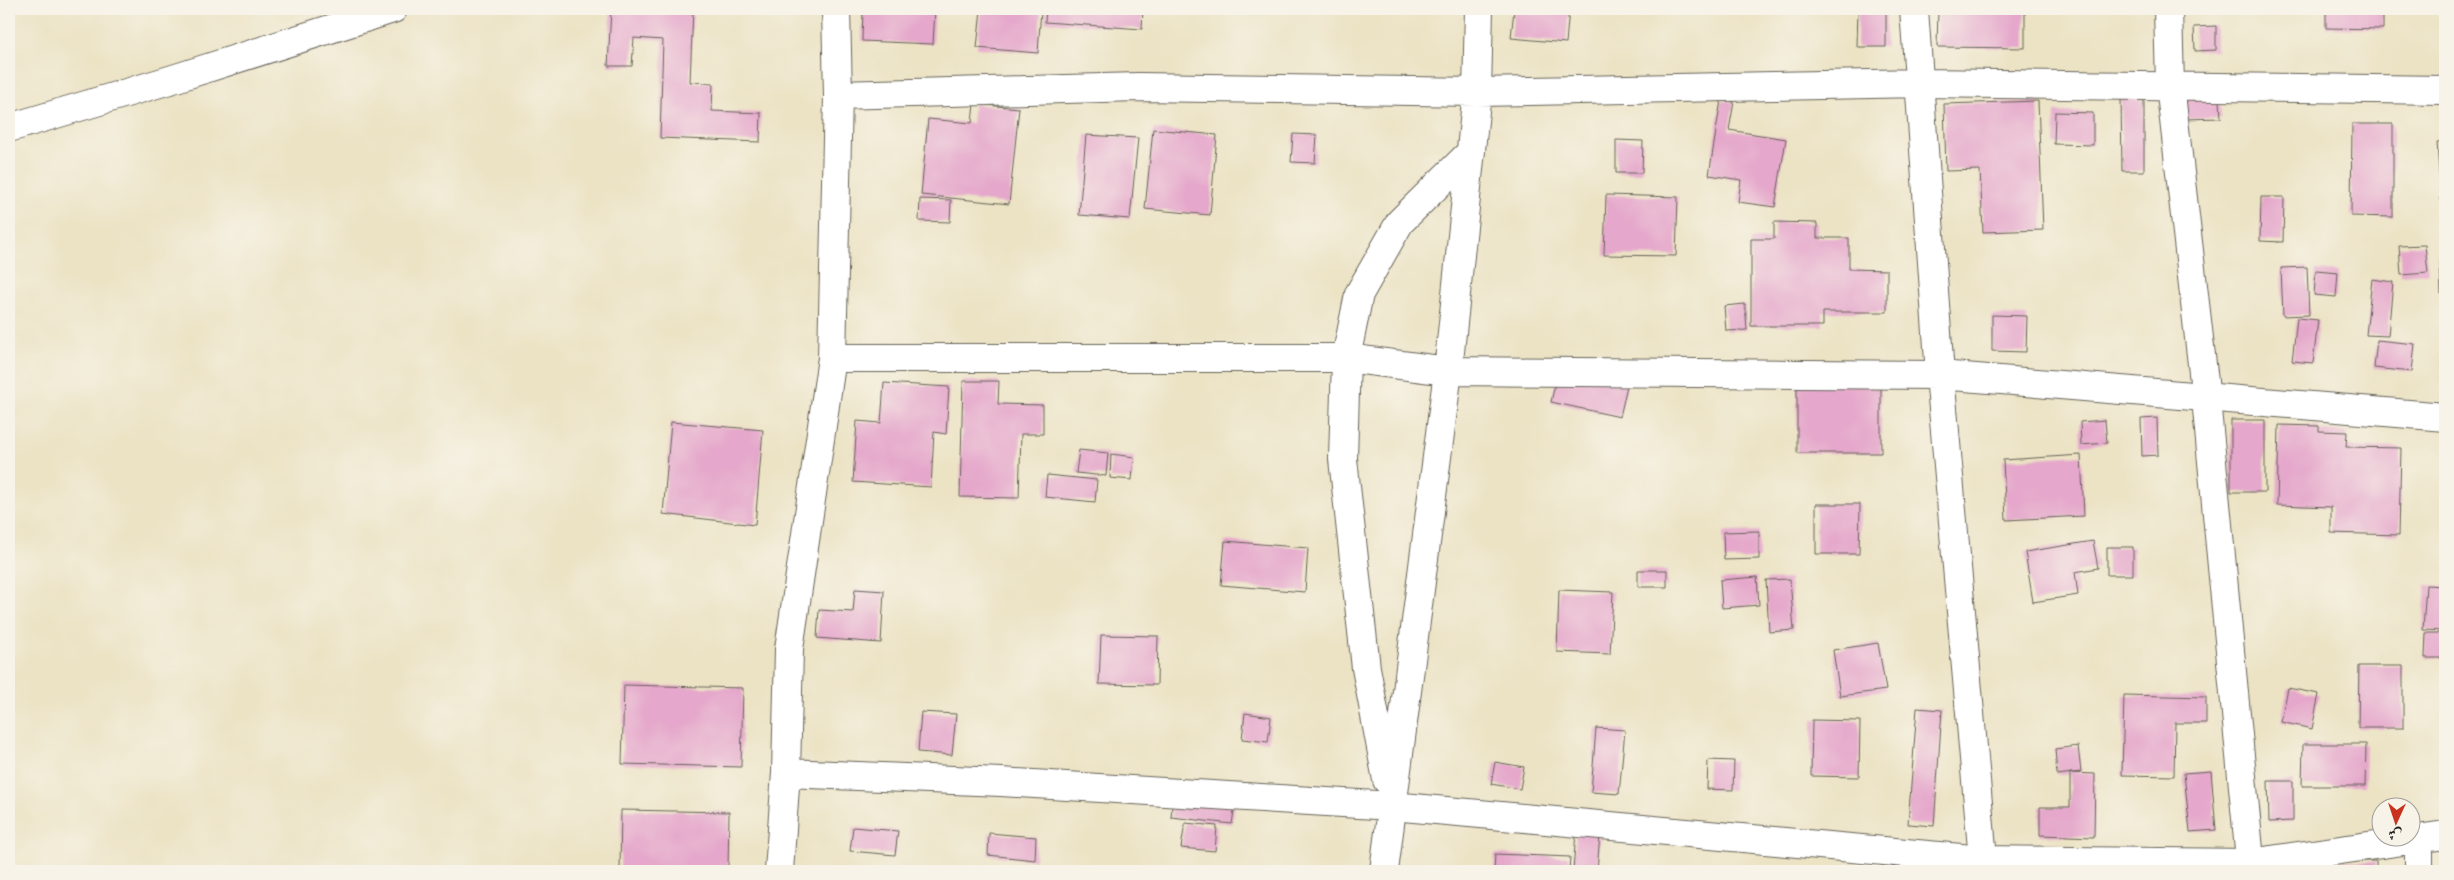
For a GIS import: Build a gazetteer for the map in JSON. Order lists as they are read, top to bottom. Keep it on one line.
{"north":"bottom"}
